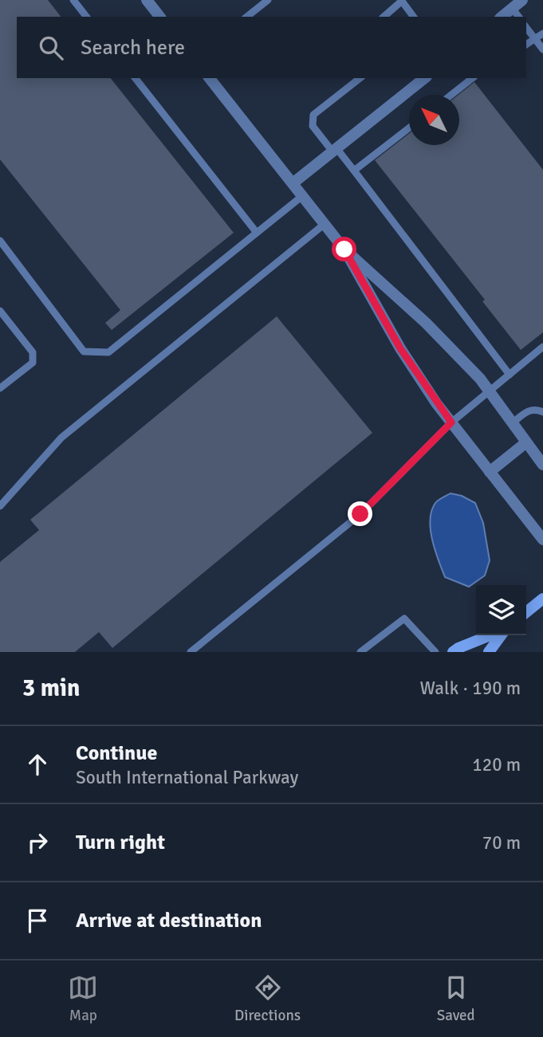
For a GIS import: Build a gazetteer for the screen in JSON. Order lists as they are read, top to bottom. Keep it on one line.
{"north":"top left","page":{"search":"Search here","heading":["3 min","Walk · 190 m"],"list":[["Continue","South International Parkway","120 m"],["Turn right","70 m"],"Arrive at destination"],"nav":["Map","Directions","Saved"]}}
